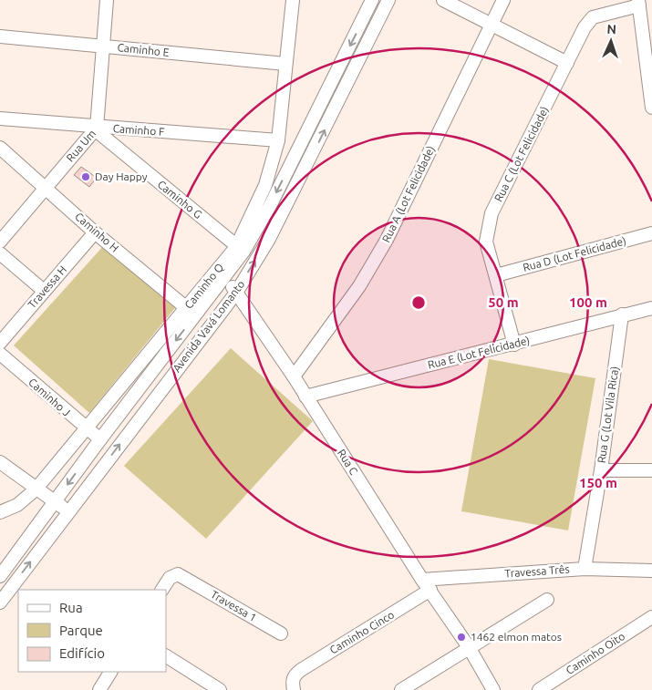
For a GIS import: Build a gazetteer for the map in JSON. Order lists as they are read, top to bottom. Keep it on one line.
{"streets":{"street":["Caminho E","Caminho F","Rua Um","Rua C (Lot Felicidade)","Rua A (Lot Felicidade)","Caminho G","Caminho H","Rua D (Lot Felicidade)","Caminho Q","Travessa H","Avenida Vavá Lomanto","Rua E (Lot Felicidade)","Caminho J","Rua G (Lot Vila Rica)","Rua C","Travessa Três","Travessa 1","Caminho Cinco","Caminho Oito"]},"crossings":[["Caminho E","Rua Um"],["Caminho E","Caminho Q"],["Caminho F","Rua Um"],["Caminho F","Caminho G"],["Caminho F","Caminho Q"],["Rua Um","Caminho G"],["Rua Um","Caminho H"],["Rua C (Lot Felicidade)","Rua D (Lot Felicidade)"],["Rua C (Lot Felicidade)","Rua E (Lot Felicidade)"],["Rua A (Lot Felicidade)","Rua C"],["Caminho G","Caminho Q"],["Caminho G","Avenida Vavá Lomanto"],["Caminho H","Caminho Q"],["Caminho H","Travessa H"],["Caminho H","Avenida Vavá Lomanto"],["Caminho Q","Avenida Vavá Lomanto"],["Caminho Q","Caminho J"],["Avenida Vavá Lomanto","Caminho J"],["Avenida Vavá Lomanto","Rua C"],["Rua E (Lot Felicidade)","Rua G (Lot Vila Rica)"],["Rua E (Lot Felicidade)","Rua C"],["Rua G (Lot Vila Rica)","Travessa Três"],["Rua C","Travessa Três"],["Rua C","Caminho Cinco"]],"places":["Day Happy","1462 elmon matos"],"legend":["Rua","Parque","Edifício"],"north":"top","rings":["50 m","100 m","150 m"]}
